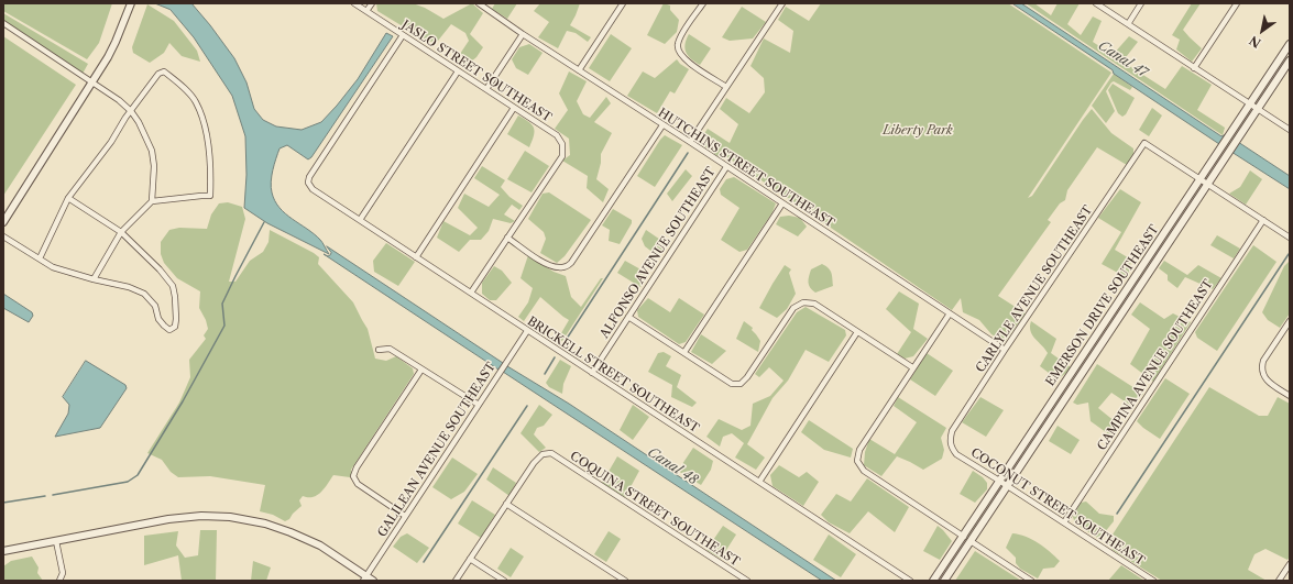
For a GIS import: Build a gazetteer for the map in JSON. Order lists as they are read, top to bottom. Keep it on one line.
{"streets":{"street":["JASLO STREET SOUTHEAST","HUTCHINS STREET SOUTHEAST","ALFONSO AVENUE SOUTHEAST","CARLYLE AVENUE SOUTHEAST","EMERSON DRIVE SOUTHEAST","CAMPINA AVENUE SOUTHEAST","BRICKELL STREET SOUTHEAST","GALILEAN AVENUE SOUTHEAST","COCONUT STREET SOUTHEAST","COQUINA STREET SOUTHEAST"]},"crossings":[["JASLO STREET SOUTHEAST","BRICKELL STREET SOUTHEAST"],["HUTCHINS STREET SOUTHEAST","ALFONSO AVENUE SOUTHEAST"],["HUTCHINS STREET SOUTHEAST","CARLYLE AVENUE SOUTHEAST"],["ALFONSO AVENUE SOUTHEAST","BRICKELL STREET SOUTHEAST"],["CARLYLE AVENUE SOUTHEAST","EMERSON DRIVE SOUTHEAST"],["CARLYLE AVENUE SOUTHEAST","COCONUT STREET SOUTHEAST"],["EMERSON DRIVE SOUTHEAST","COCONUT STREET SOUTHEAST"],["CAMPINA AVENUE SOUTHEAST","COCONUT STREET SOUTHEAST"],["BRICKELL STREET SOUTHEAST","GALILEAN AVENUE SOUTHEAST"]],"water":["Canal 47","Canal 48"],"parks":["Liberty Park"],"north":"bottom left"}
